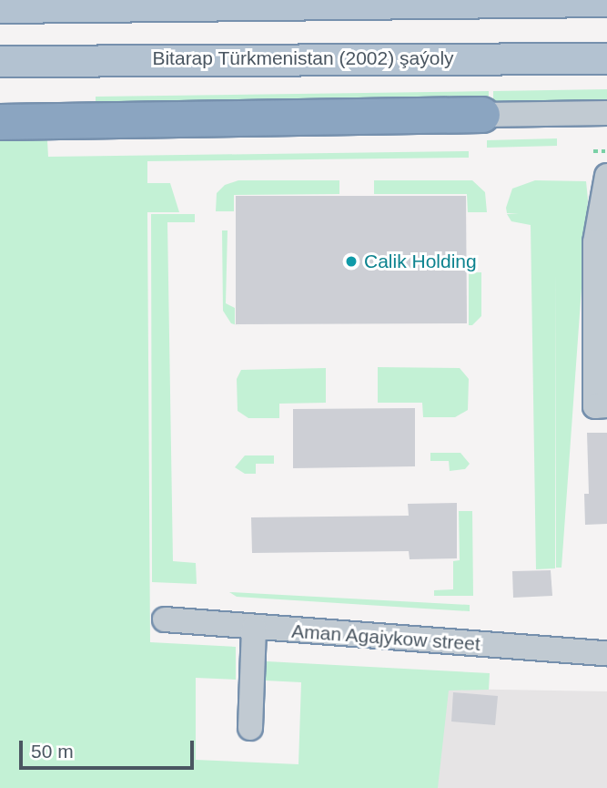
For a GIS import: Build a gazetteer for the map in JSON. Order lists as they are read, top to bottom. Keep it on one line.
{"streets":{"main road":["Bitarap Türkmenistan (2002) şaýoly"],"street":["Aman Agajykow street"]},"places":["Calik Holding"],"scale_bar":"50 m"}
